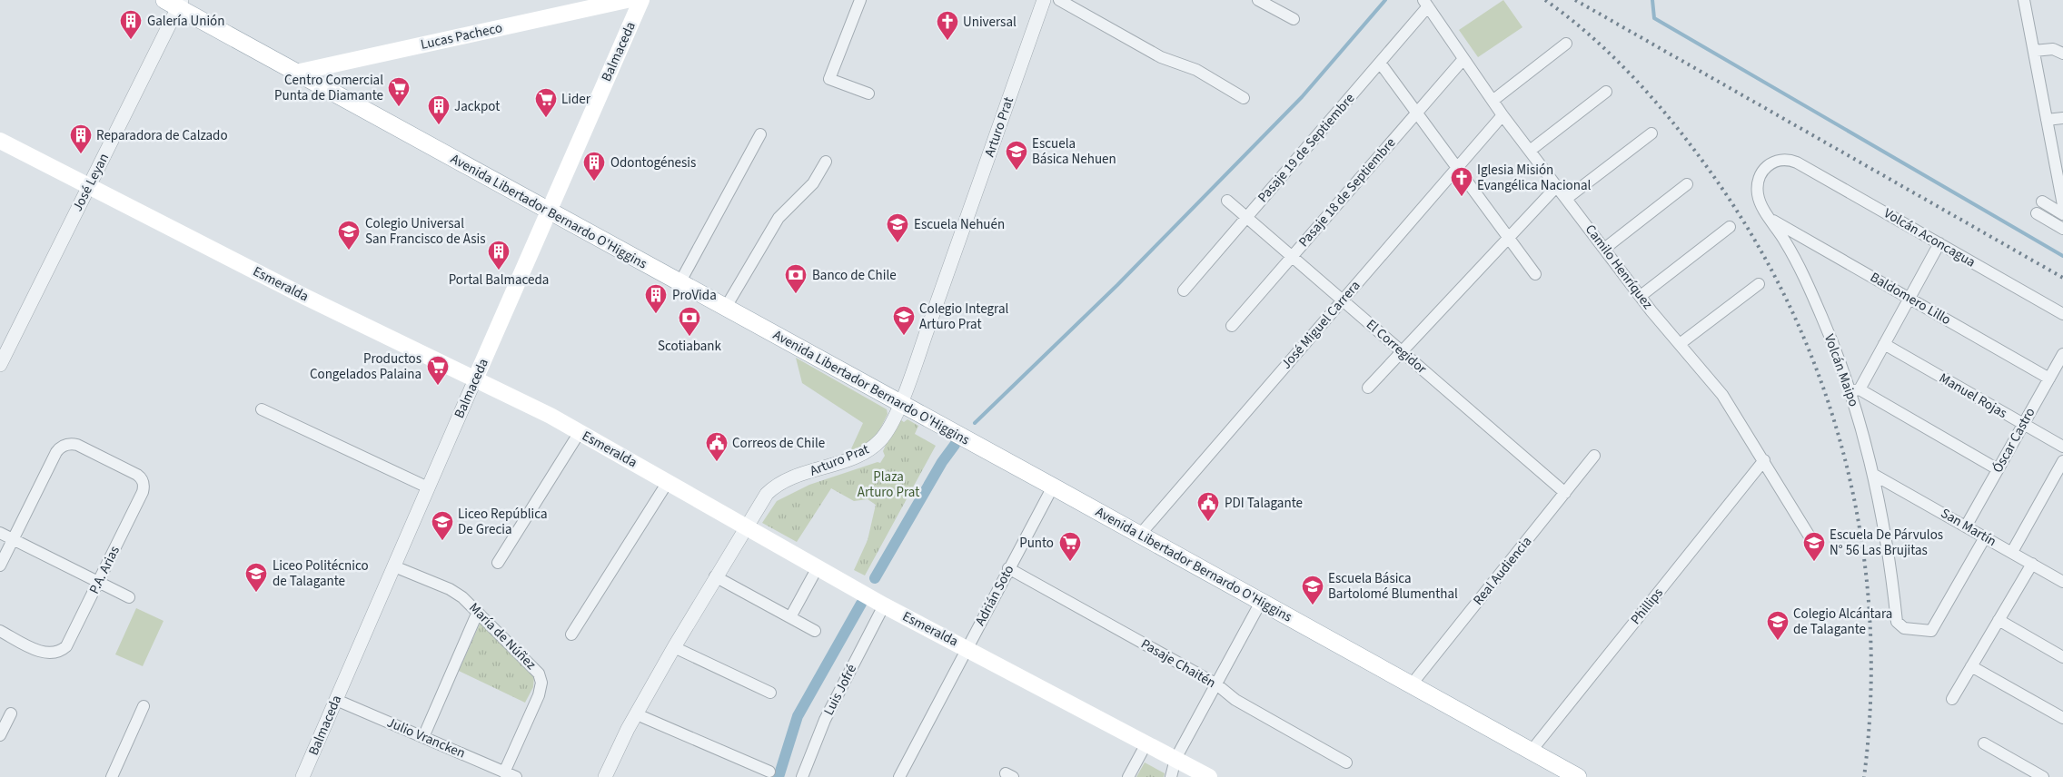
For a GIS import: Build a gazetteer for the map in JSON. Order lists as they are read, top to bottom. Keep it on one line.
{"streets":{"main road":["Lucas Pacheco","Balmaceda","Avenida Libertador Bernardo O'Higgins","Esmeralda"],"street":["Arturo Prat","Pasaje 19 de Septiembre","José Leyan","Pasaje 18 de Septiembre","Volcán Aconcagua","Camilo Henríquez","Baldomero Lillo","José Miguel Carrera","El Corregidor","Volcán Maipo","Manuel Rojas","Óscar Castro","San Martín","P.A. Arias","Real Audiencia","Adrián Soto","Phillips","María de Núñez","Pasaje Chaitén","Luis Jofré","Julio Vrancken"]},"crossings":[["Lucas Pacheco","Avenida Libertador Bernardo O'Higgins"],["Balmaceda","Avenida Libertador Bernardo O'Higgins"],["Balmaceda","Esmeralda"],["Balmaceda","María de Núñez"],["Balmaceda","Julio Vrancken"],["Arturo Prat","Avenida Libertador Bernardo O'Higgins"],["Arturo Prat","Esmeralda"],["Pasaje 19 de Septiembre","Camilo Henríquez"],["Pasaje 19 de Septiembre","El Corregidor"],["José Leyan","Avenida Libertador Bernardo O'Higgins"],["José Leyan","Esmeralda"],["Pasaje 18 de Septiembre","Camilo Henríquez"],["Pasaje 18 de Septiembre","El Corregidor"],["Avenida Libertador Bernardo O'Higgins","José Miguel Carrera"],["Avenida Libertador Bernardo O'Higgins","Real Audiencia"],["Avenida Libertador Bernardo O'Higgins","Adrián Soto"],["Avenida Libertador Bernardo O'Higgins","Phillips"],["Volcán Aconcagua","Volcán Maipo"],["Camilo Henríquez","José Miguel Carrera"],["Camilo Henríquez","Phillips"],["Esmeralda","Adrián Soto"],["Esmeralda","Luis Jofré"],["Baldomero Lillo","Volcán Maipo"],["Baldomero Lillo","Óscar Castro"],["José Miguel Carrera","El Corregidor"],["El Corregidor","Real Audiencia"],["Volcán Maipo","San Martín"],["Manuel Rojas","Óscar Castro"],["Óscar Castro","San Martín"],["Adrián Soto","Pasaje Chaitén"],["María de Núñez","Julio Vrancken"]],"parks":["Plaza Arturo Prat"],"places":{"building":["Galería Unión","Jackpot","Reparadora de Calzado","Odontogénesis","Portal Balmaceda","ProVida"],"church":["Universal","Iglesia Misión Evangélica Nacional"],"supermarket":["Centro Comercial Punta de Diamante","Lider","Productos Congelados Palaina","Punto"],"school or university":["Escuela Básica Nehuen","Escuela Nehuén","Colegio Universal San Francisco de Asis","Colegio Integral Arturo Prat","Liceo República De Grecia","Escuela De Párvulos N° 56 Las Brujitas","Liceo Politécnico de Talagante","Escuela Básica Bartolomé Blumenthal","Colegio Alcántara de Talagante"],"bank":["Banco de Chile","Scotiabank"],"public building":["Correos de Chile","PDI Talagante"]}}
